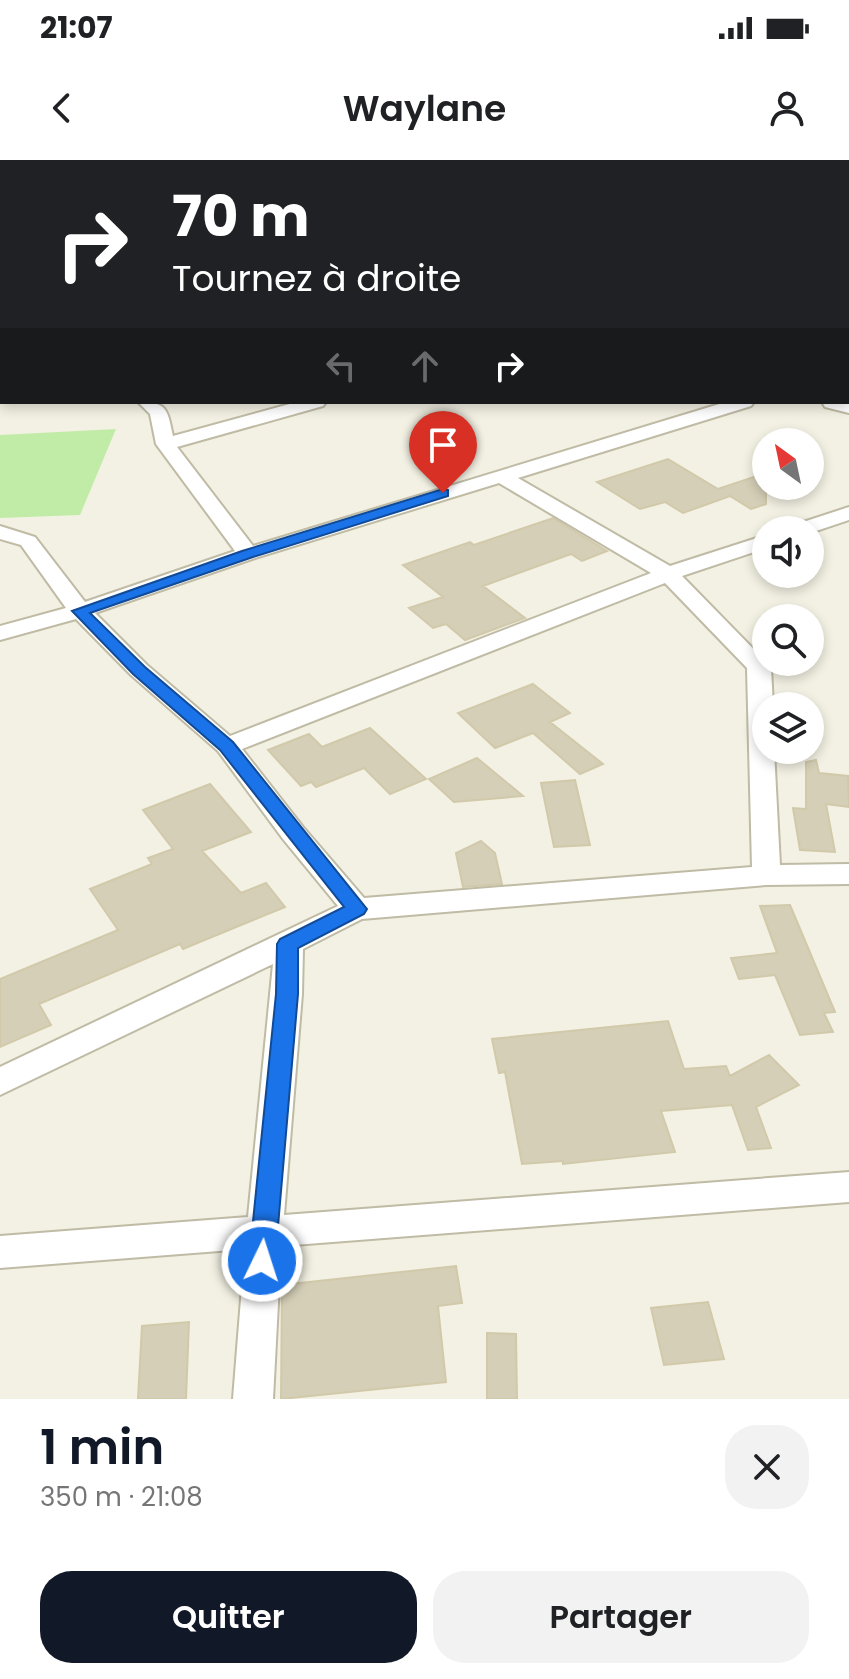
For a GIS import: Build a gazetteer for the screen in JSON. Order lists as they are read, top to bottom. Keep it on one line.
{"north":"top left","page":{"status":"21:07","header":"Waylane","turn":["70 m","Tournez à droite"],"heading":["1 min","350 m · 21:08"],"buttons":["Quitter","Partager"]}}
